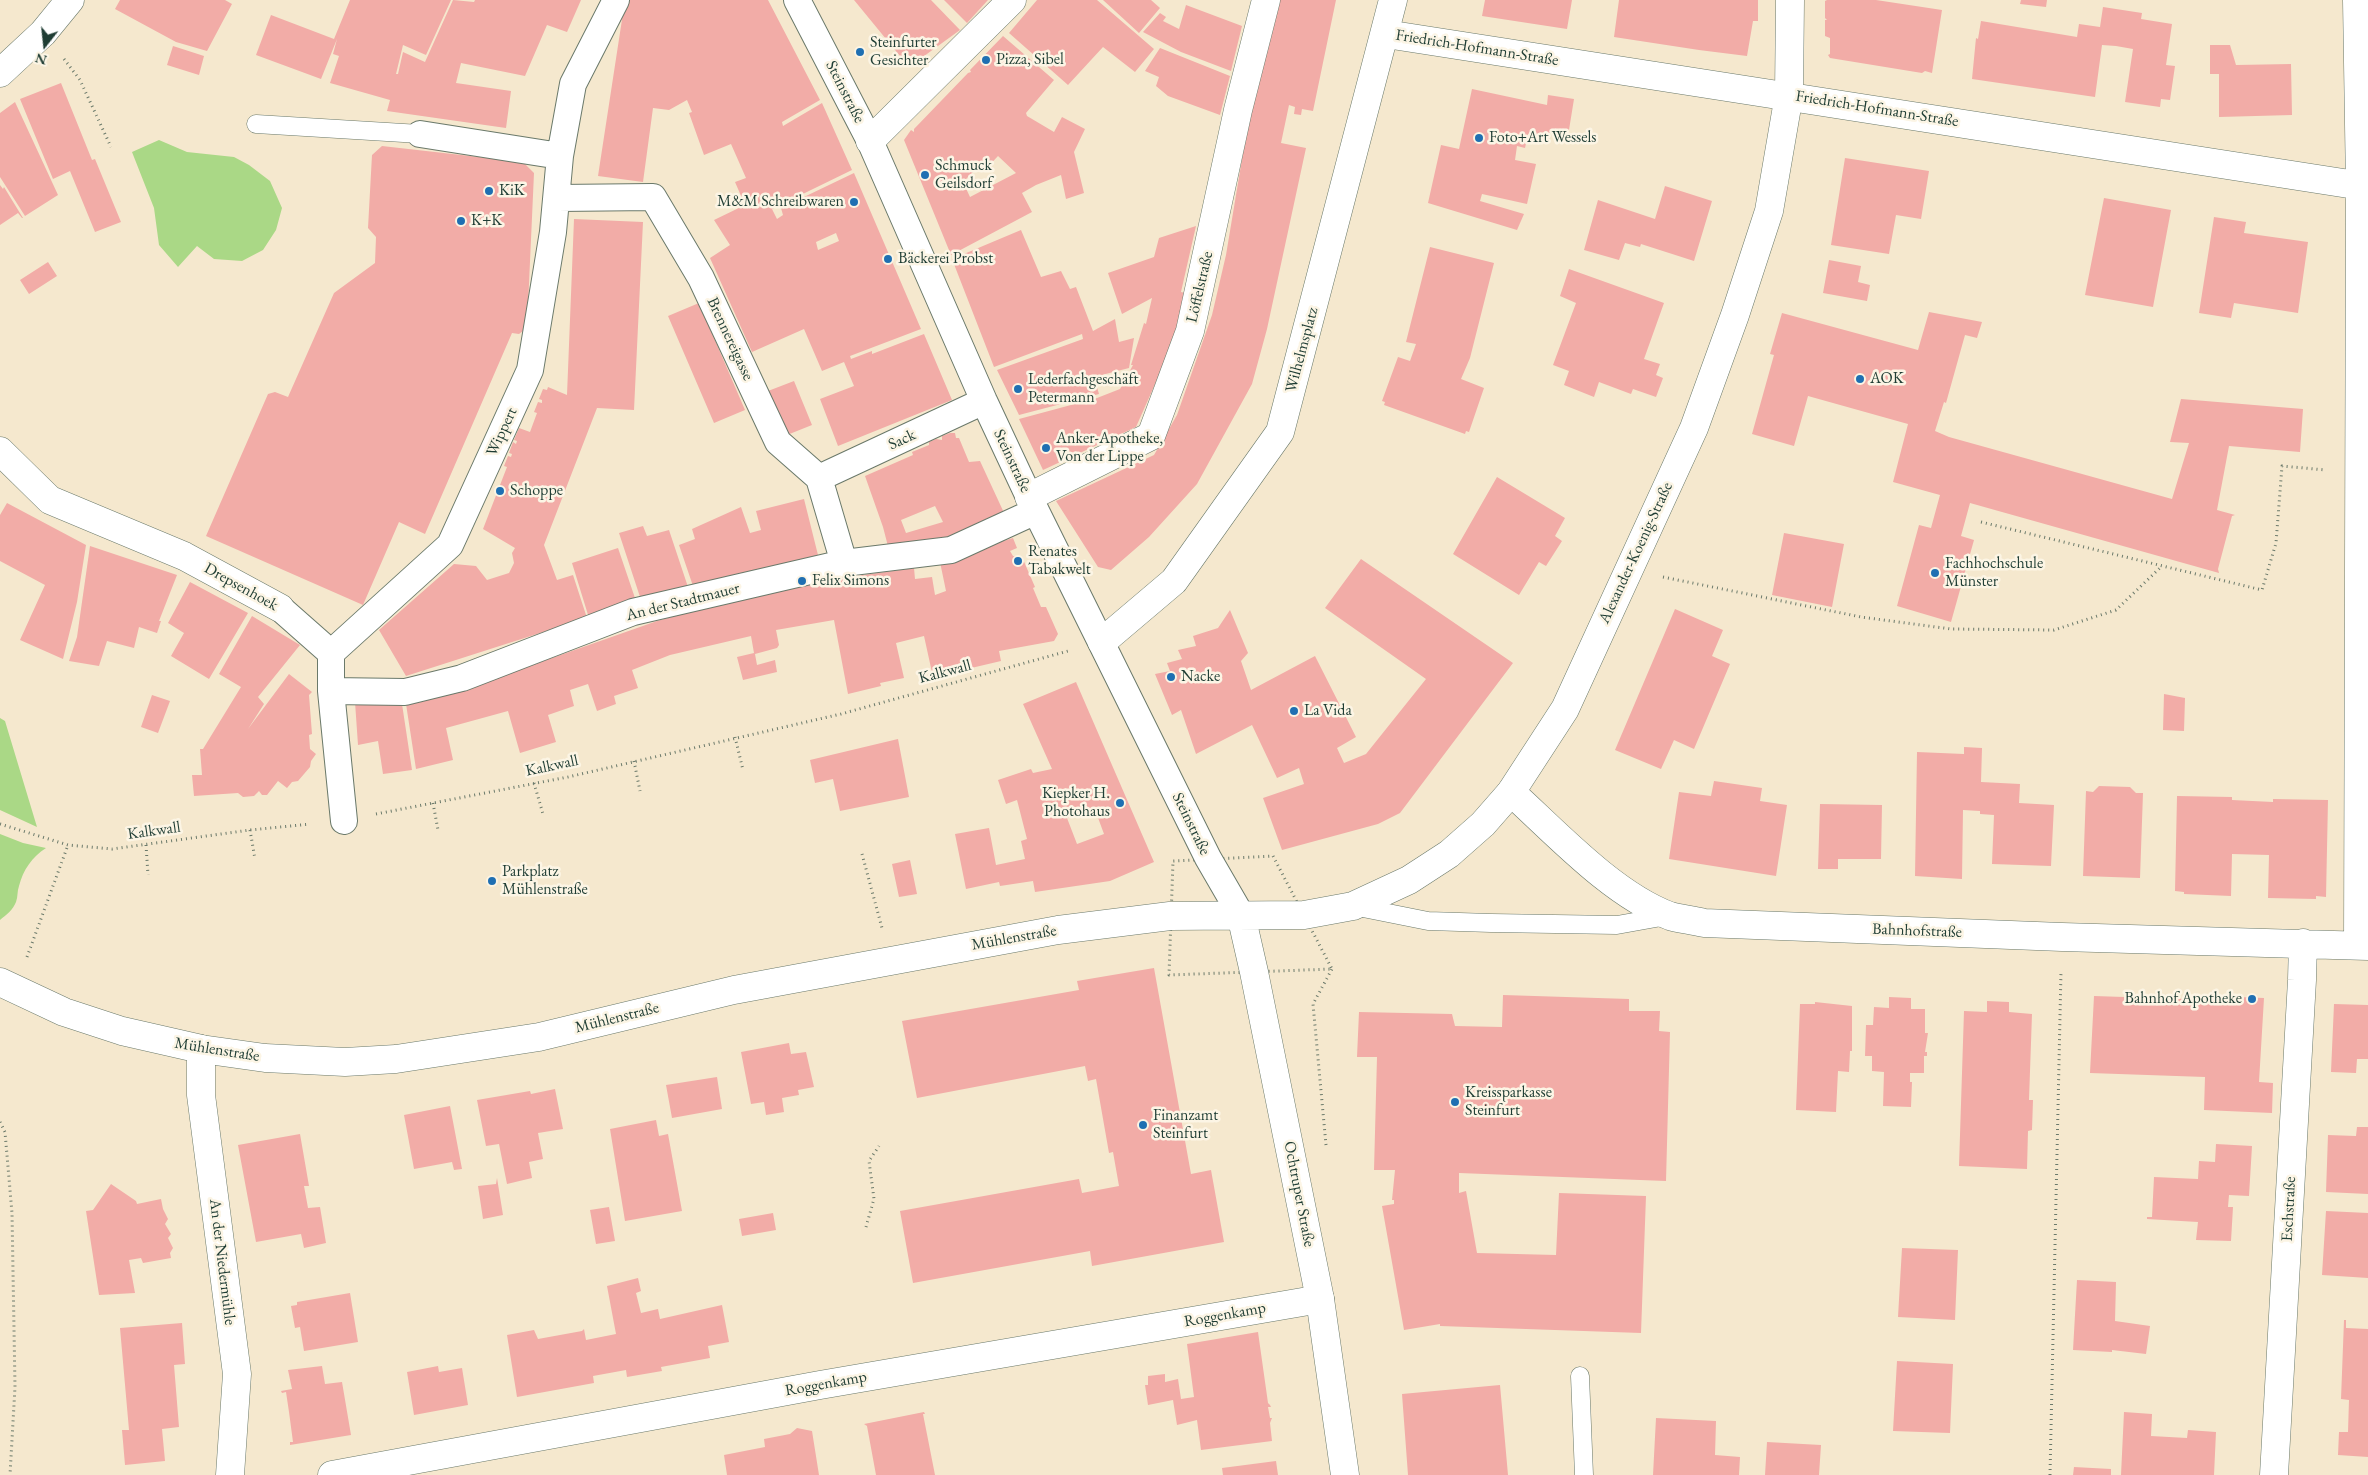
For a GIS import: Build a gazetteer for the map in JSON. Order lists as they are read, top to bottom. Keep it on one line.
{"streets":{"street":["Friedrich-Hofmann-Straße","Steinstraße","Löffelstraße","Brennereigasse","Wilhelmsplatz","Wippert","Sack","Alexander-Koenig-Straße","Drepsenhoek","An der Stadtmauer","Bahnhofstraße","Mühlenstraße","Ochtruper Straße","Eschstraße","An der Niedermühle","Roggenkamp"],"path":["Kalkwall"]},"crossings":[["Friedrich-Hofmann-Straße","Wilhelmsplatz"],["Friedrich-Hofmann-Straße","Alexander-Koenig-Straße"],["Steinstraße","Löffelstraße"],["Steinstraße","Wilhelmsplatz"],["Steinstraße","Sack"],["Steinstraße","Alexander-Koenig-Straße"],["Steinstraße","An der Stadtmauer"],["Steinstraße","Kalkwall"],["Steinstraße","Mühlenstraße"],["Steinstraße","Ochtruper Straße"],["Löffelstraße","An der Stadtmauer"],["Brennereigasse","Wippert"],["Brennereigasse","Sack"],["Wilhelmsplatz","Kalkwall"],["Wippert","Drepsenhoek"],["Alexander-Koenig-Straße","Bahnhofstraße"],["Alexander-Koenig-Straße","Mühlenstraße"],["Alexander-Koenig-Straße","Ochtruper Straße"],["Bahnhofstraße","Eschstraße"],["Mühlenstraße","Ochtruper Straße"],["Mühlenstraße","An der Niedermühle"],["Ochtruper Straße","Roggenkamp"]],"places":["Steinfurter Gesichter","Pizza, Sibel","Foto+Art Wessels","Schmuck Geilsdorf","KiK","M&M Schreibwaren","K+K","Bäckerei Probst","AOK","Lederfachgeschäft Petermann","Anker-Apotheke, Von der Lippe","Schoppe","Renates Tabakwelt","Fachhochschule Münster","Felix Simons","Nacke","La Vida","Kiepker H. Photohaus","Parkplatz Mühlenstraße","Bahnhof Apotheke","Kreissparkasse Steinfurt","Finanzamt Steinfurt"],"north":"bottom"}
